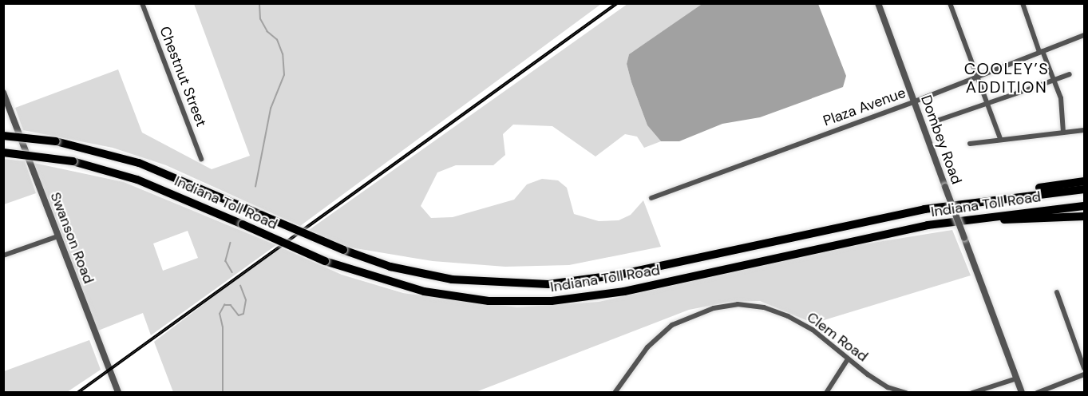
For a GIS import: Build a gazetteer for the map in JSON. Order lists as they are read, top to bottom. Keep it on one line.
{"streets":{"highway":["Indiana Toll Road"],"street":["Chestnut Street","Plaza Avenue","Dombey Road","Swanson Road","Clem Road"]},"crossings":[["Plaza Avenue","Dombey Road"]],"districts":["COOLEY’S ADDITION"]}
